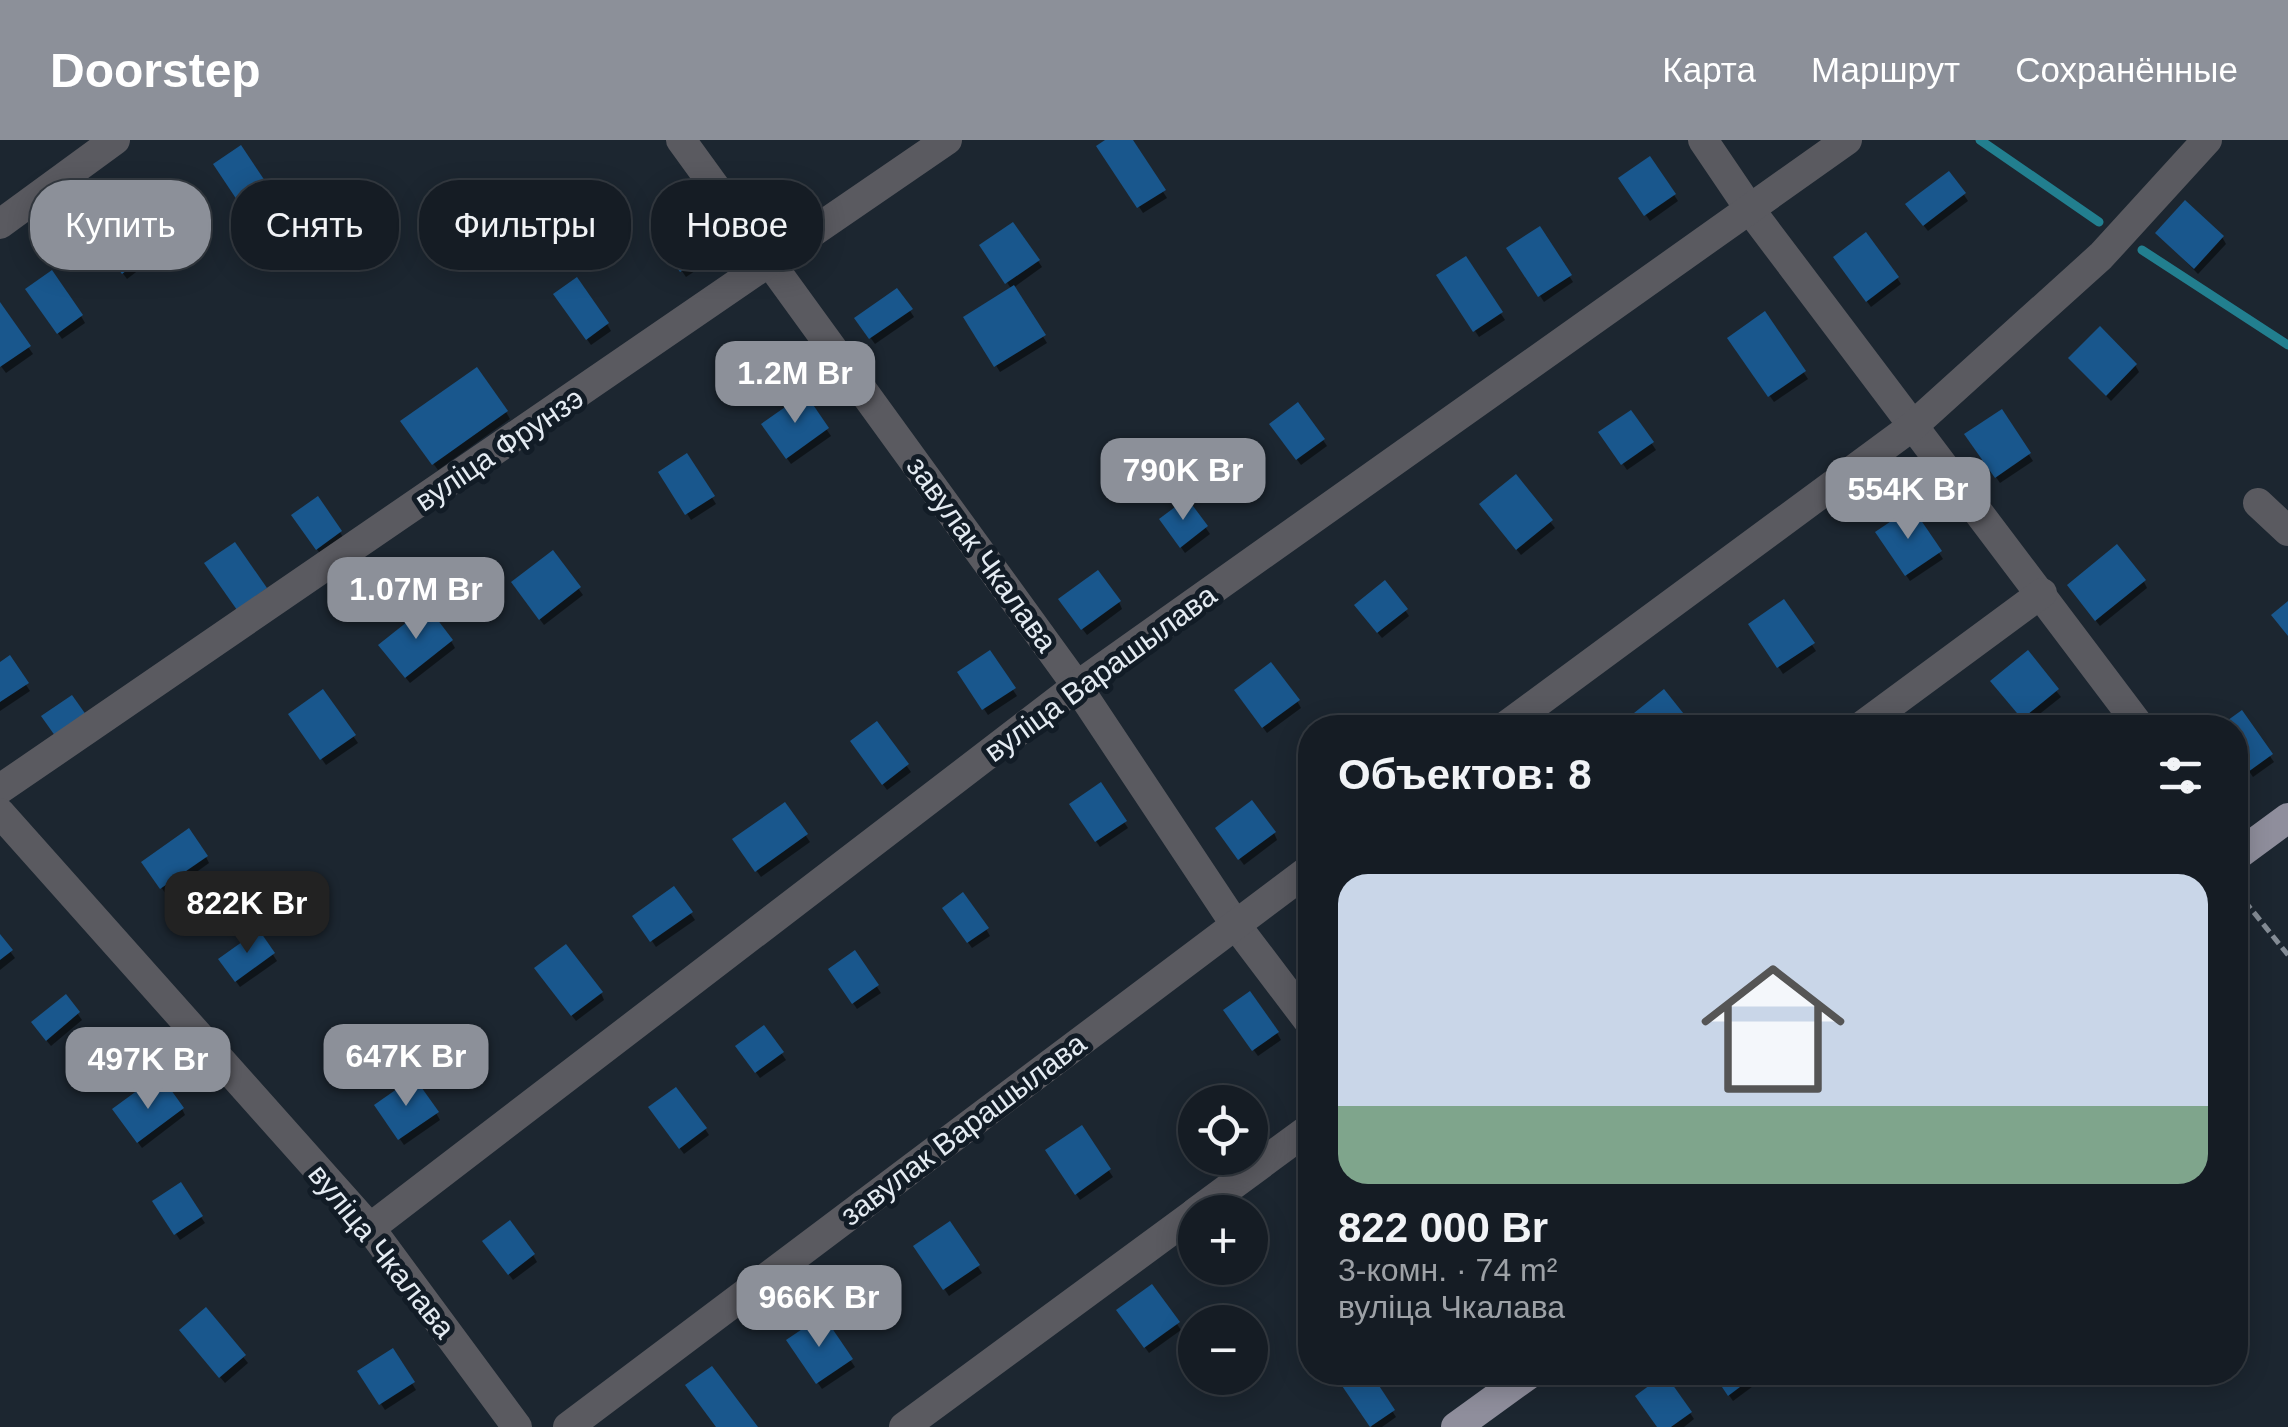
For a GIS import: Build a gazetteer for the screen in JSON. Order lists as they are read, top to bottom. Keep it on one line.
{"streets":{"street":["вуліца Фрунзэ","завулак Чкалава","вуліца Варашылава","завулак Варашылава","вуліца Чкалава"]},"crossings":[["завулак Чкалава","вуліца Варашылава"],["завулак Чкалава","завулак Варашылава"],["вуліца Варашылава","вуліца Чкалава"]],"page":{"header":"Doorstep","nav":["Карта","Маршрут","Сохранённые"],"chip":["Купить","Снять","Фильтры","Новое"],"price":["1.2M Br","790K Br","554K Br","1.07M Br","822K Br","647K Br","497K Br","966K Br"],"heading":"Объектов: 8","list":[{"name":"822 000 Br","note":"3-комн. · 74 m² · вуліца Чкалава"}],"map_buttons":["+","−"]}}
